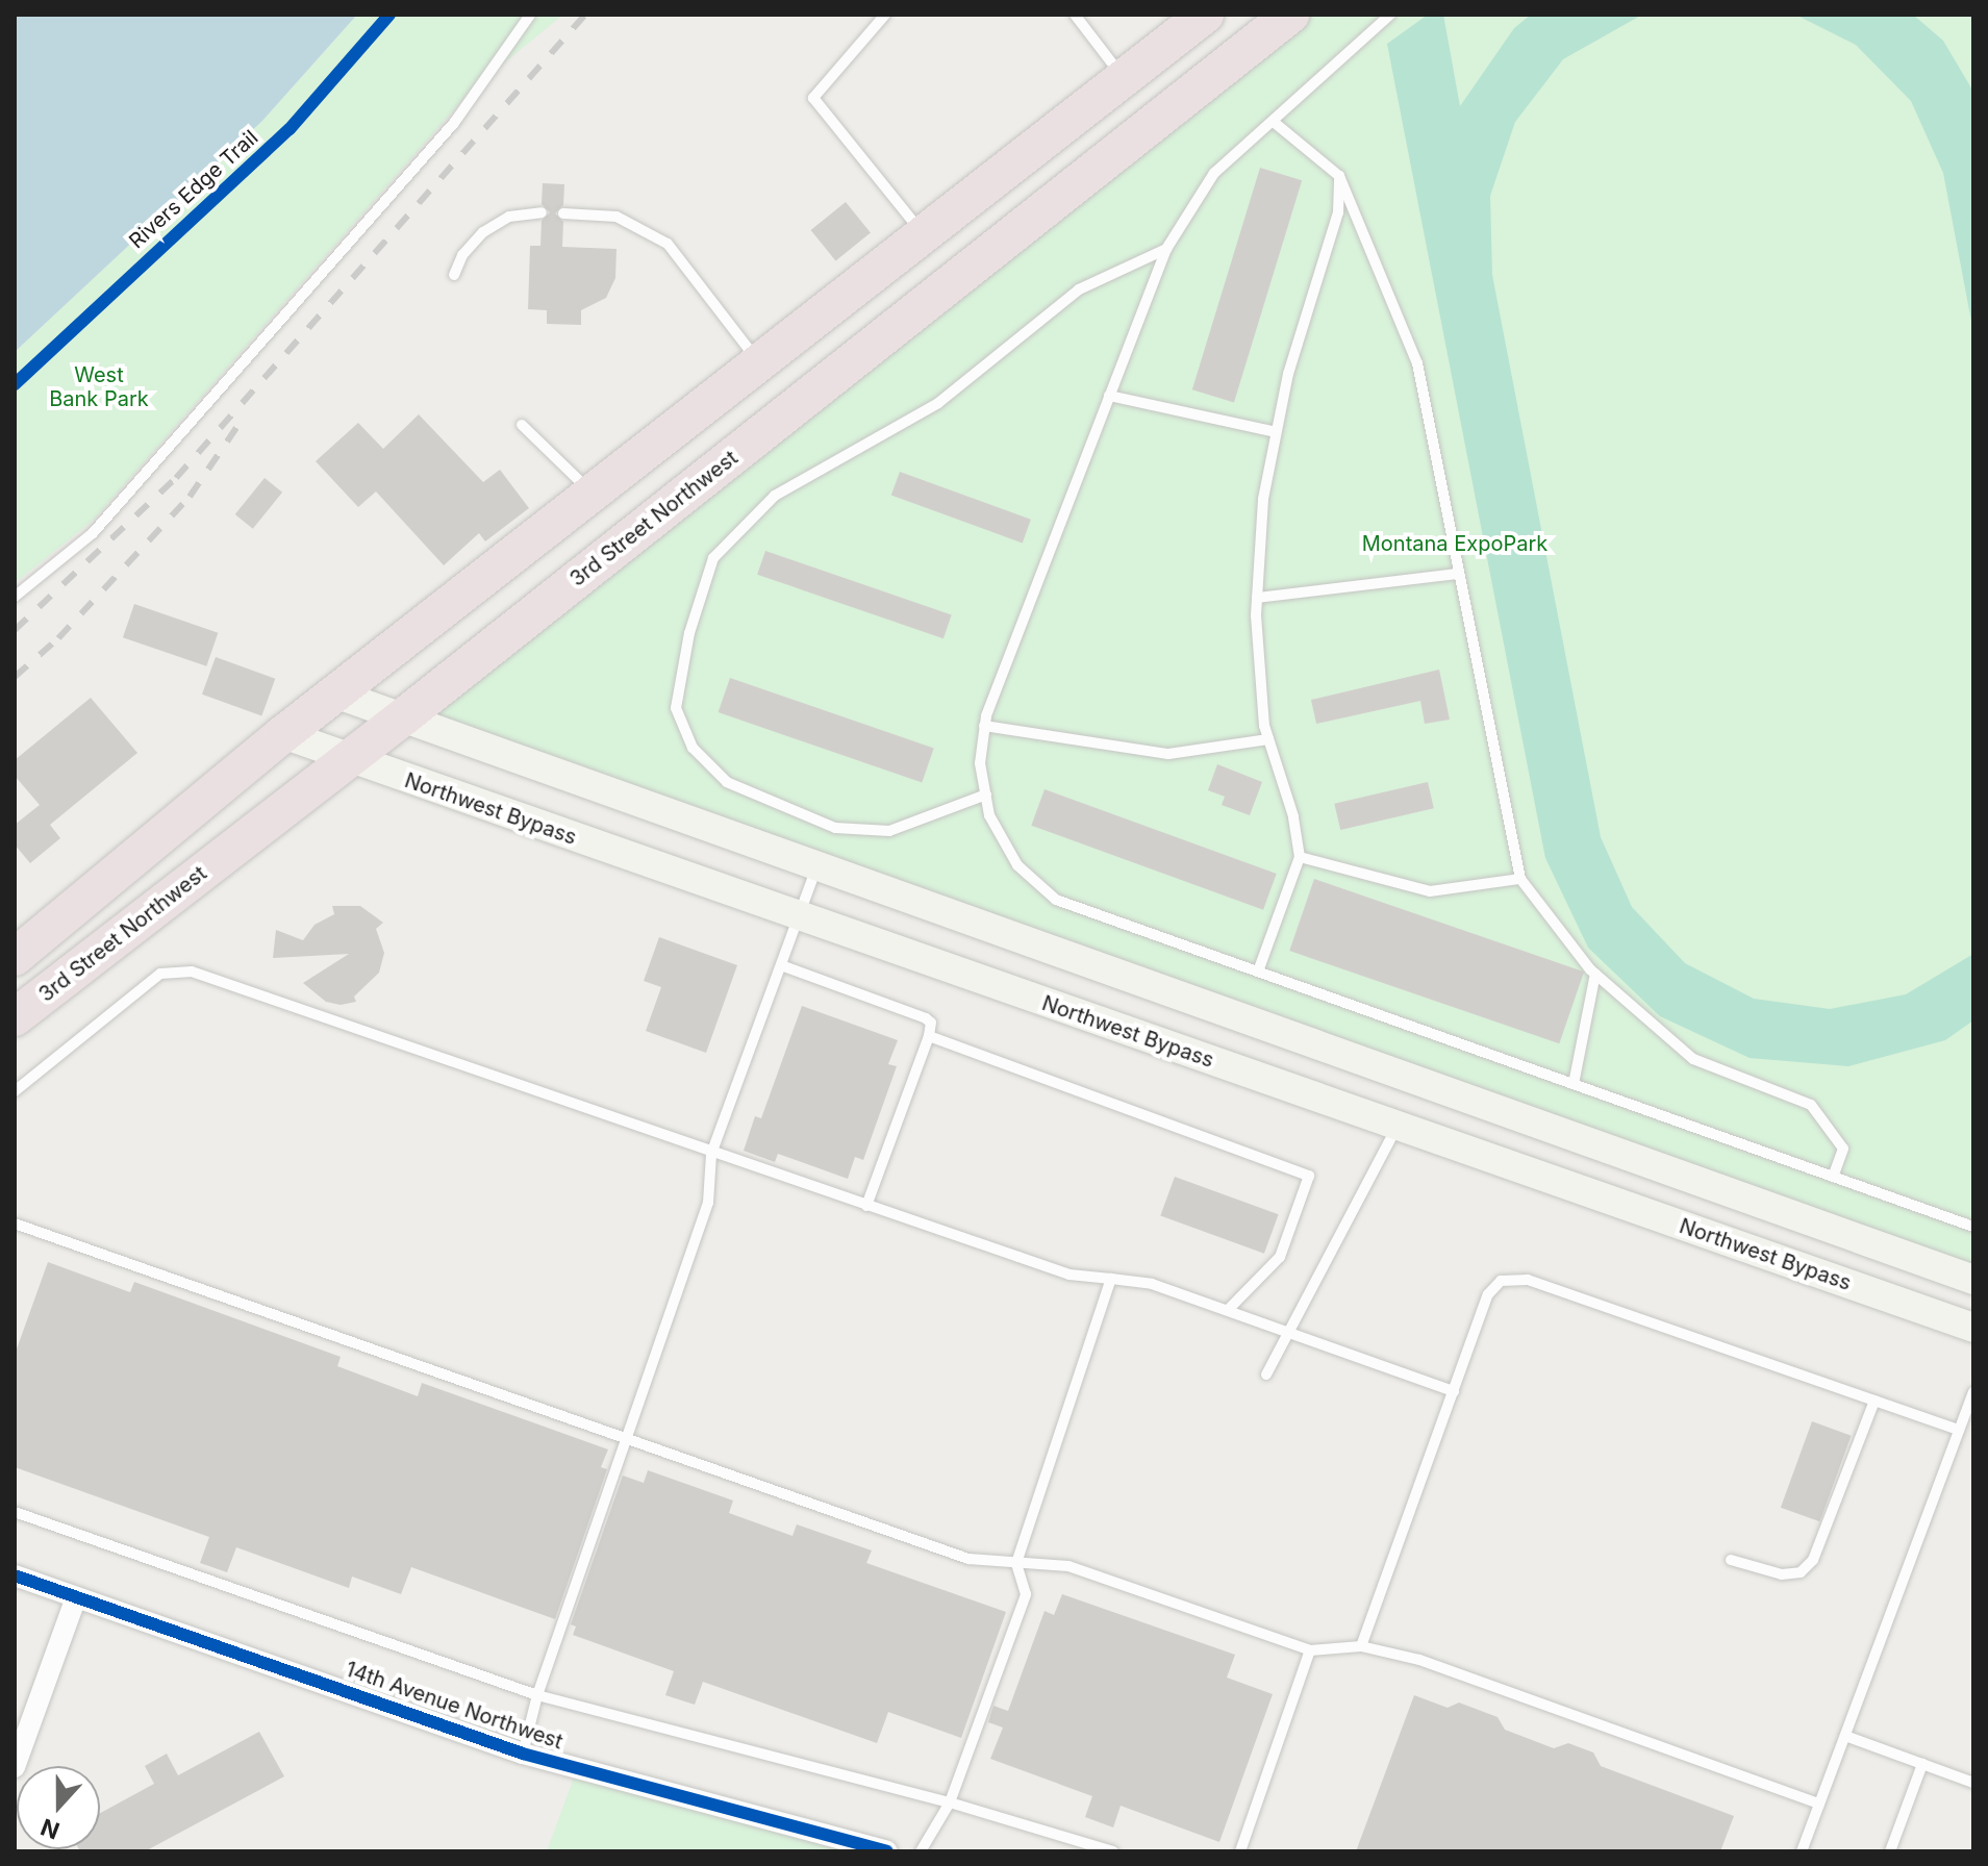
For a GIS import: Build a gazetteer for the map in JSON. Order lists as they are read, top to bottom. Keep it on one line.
{"streets":{"highway":["3rd Street Northwest"],"main road":["Northwest Bypass"],"street":["14th Avenue Northwest"],"cycle path":["Rivers Edge Trail"]},"crossings":[["3rd Street Northwest","Northwest Bypass"]],"parks":["West Bank Park","Montana ExpoPark"],"north":"bottom"}
